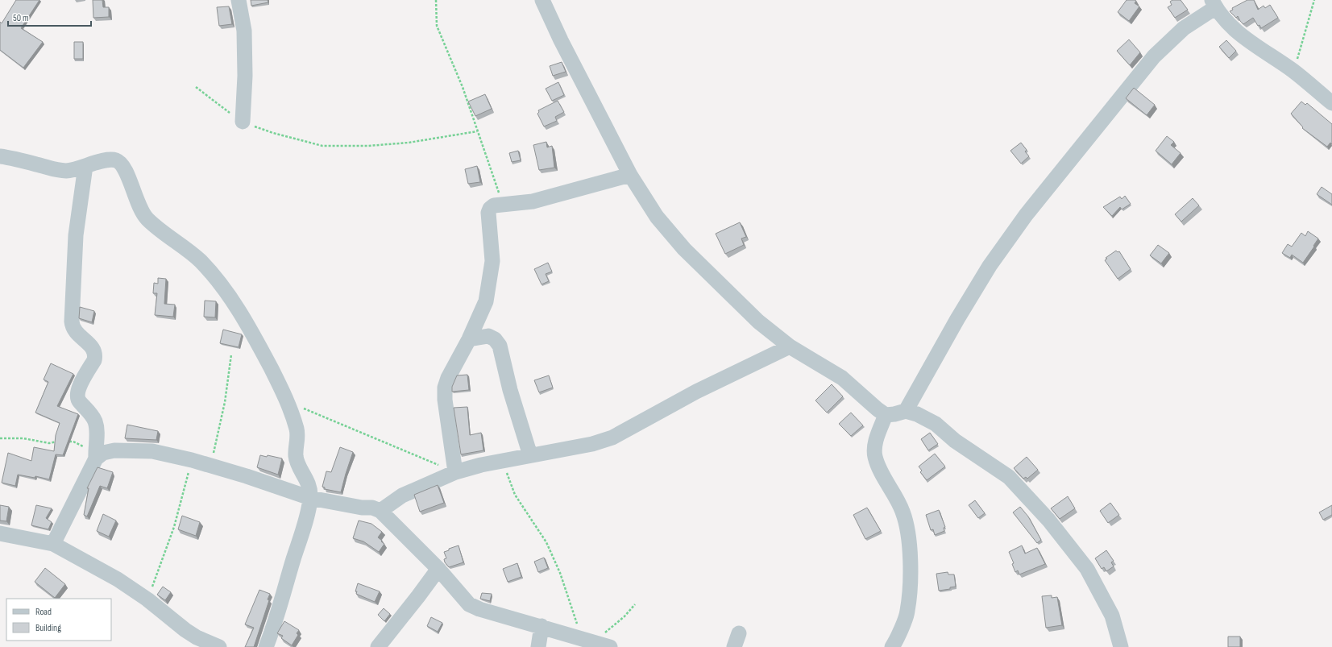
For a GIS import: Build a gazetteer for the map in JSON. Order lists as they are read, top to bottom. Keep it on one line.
{"legend":["Road","Building"],"scale_bar":"50 m"}
